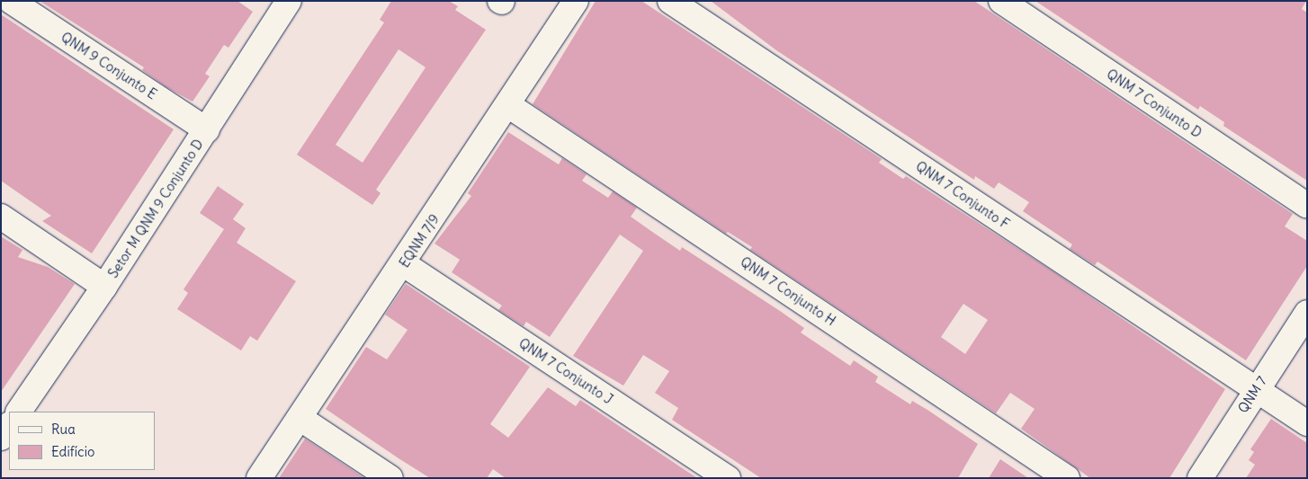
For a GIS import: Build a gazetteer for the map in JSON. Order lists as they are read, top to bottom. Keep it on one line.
{"streets":{"street":["QNM 9 Conjunto E","QNM 7 Conjunto D","QNM 7 Conjunto F","Setor M QNM 9 Conjunto D","EQNM 7/9","QNM 7 Conjunto H","QNM 7 Conjunto J","QNM 7"]},"crossings":[["QNM 9 Conjunto E","Setor M QNM 9 Conjunto D"],["QNM 7 Conjunto F","QNM 7"],["EQNM 7/9","QNM 7 Conjunto H"],["EQNM 7/9","QNM 7 Conjunto J"]],"legend":["Rua","Edifício"]}
